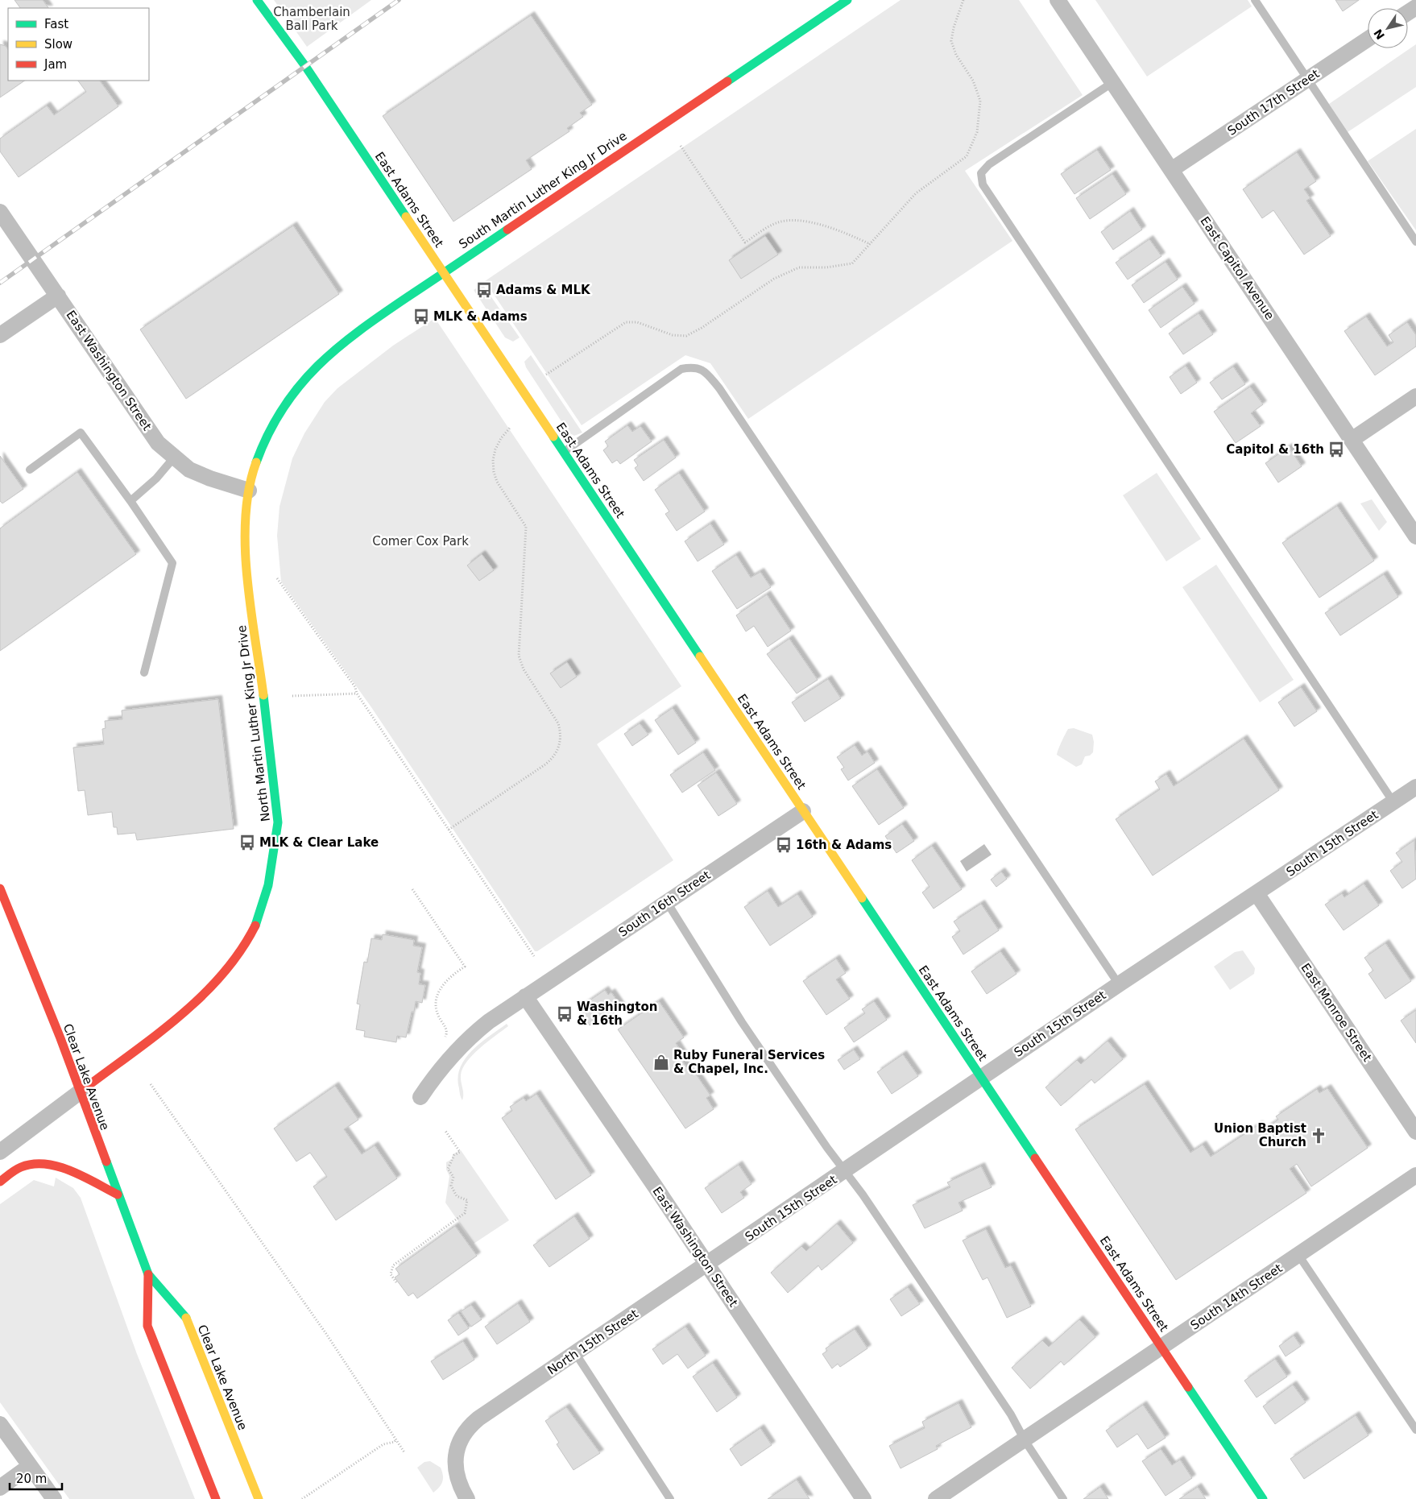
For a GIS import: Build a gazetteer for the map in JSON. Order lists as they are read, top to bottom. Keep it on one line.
{"streets":{"street":["South 17th Street","South Martin Luther King Jr Drive","East Adams Street","East Capitol Avenue","East Washington Street","North Martin Luther King Jr Drive","South 15th Street","South 16th Street","East Monroe Street","Clear Lake Avenue","South 14th Street","North 15th Street"]},"crossings":[["South 17th Street","East Capitol Avenue"],["South Martin Luther King Jr Drive","East Adams Street"],["South Martin Luther King Jr Drive","East Washington Street"],["South Martin Luther King Jr Drive","North Martin Luther King Jr Drive"],["East Adams Street","South 15th Street"],["East Adams Street","South 16th Street"],["East Adams Street","South 14th Street"],["East Washington Street","North Martin Luther King Jr Drive"],["East Washington Street","South 15th Street"],["East Washington Street","South 16th Street"],["East Washington Street","North 15th Street"],["North Martin Luther King Jr Drive","Clear Lake Avenue"],["South 15th Street","East Monroe Street"],["South 15th Street","North 15th Street"]],"parks":["Chamberlain Ball Park","Comer Cox Park"],"places":{"bus stop":["Adams & MLK","MLK & Adams","Capitol & 16th","MLK & Clear Lake","16th & Adams","Washington & 16th"],"shop":["Ruby Funeral Services & Chapel, Inc."],"church":["Union Baptist Church"]},"legend":["Fast","Slow","Jam"],"scale_bar":"20 m","north":"bottom left"}
